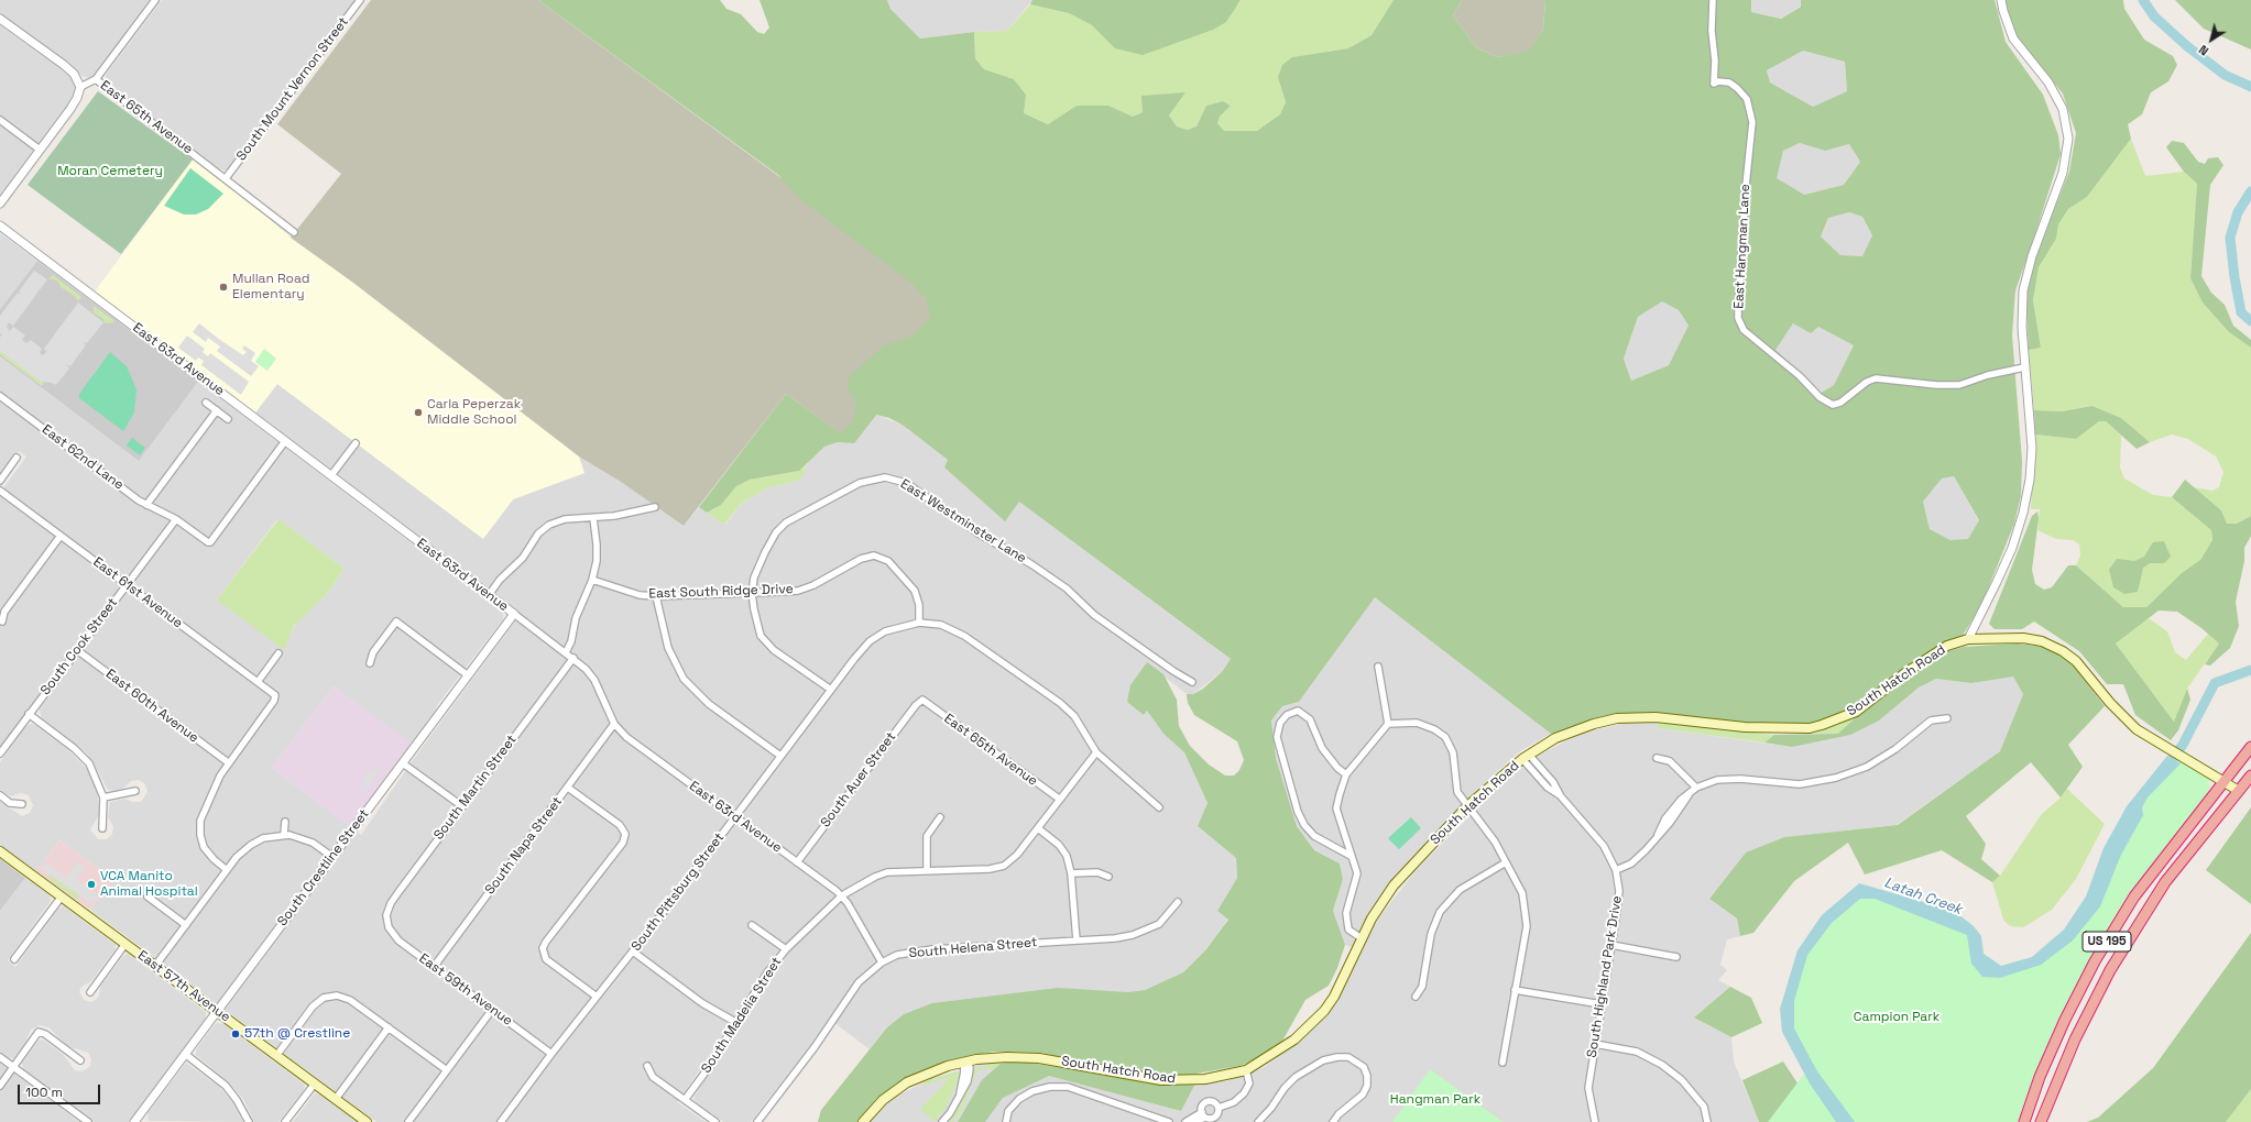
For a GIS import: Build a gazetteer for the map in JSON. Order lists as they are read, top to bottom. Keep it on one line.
{"streets":{"highway":["US 195"],"main road":["South Hatch Road","East 57th Avenue"],"street":["South Mount Vernon Street","East 65th Avenue","East Hangman Lane","East 63rd Avenue","East 62nd Lane","East Westminster Lane","East South Ridge Drive","East 61st Avenue","South Cook Street","East 60th Avenue","South Auer Street","South Martin Street","South Napa Street","South Crestline Street","South Pittsburg Street","South Helena Street","South Highland Park Drive","East 59th Avenue","South Madelia Street"]},"crossings":[["South Mount Vernon Street","East 65th Avenue"],["East 65th Avenue","South Auer Street"],["East 65th Avenue","South Madelia Street"],["East 63rd Avenue","East 62nd Lane"],["East 63rd Avenue","South Auer Street"],["East 63rd Avenue","South Martin Street"],["East 63rd Avenue","South Napa Street"],["East 63rd Avenue","South Crestline Street"],["East 63rd Avenue","South Pittsburg Street"],["East 63rd Avenue","South Helena Street"],["East 63rd Avenue","South Madelia Street"],["East 62nd Lane","South Cook Street"],["East Westminster Lane","East South Ridge Drive"],["East South Ridge Drive","South Pittsburg Street"],["East 61st Avenue","South Cook Street"],["East 61st Avenue","East 60th Avenue"],["South Cook Street","East 60th Avenue"],["South Hatch Road","US 195"],["South Hatch Road","South Highland Park Drive"],["South Martin Street","East 59th Avenue"],["South Napa Street","East 59th Avenue"],["South Crestline Street","East 57th Avenue"],["South Pittsburg Street","East 59th Avenue"]],"water":["Latah Creek"],"parks":["Moran Cemetery","Campion Park","Hangman Park"],"places":["Mullan Road Elementary","Carla Peperzak Middle School","VCA Manito Animal Hospital","57th @ Crestline"],"scale_bar":"100 m","north":"bottom left"}
